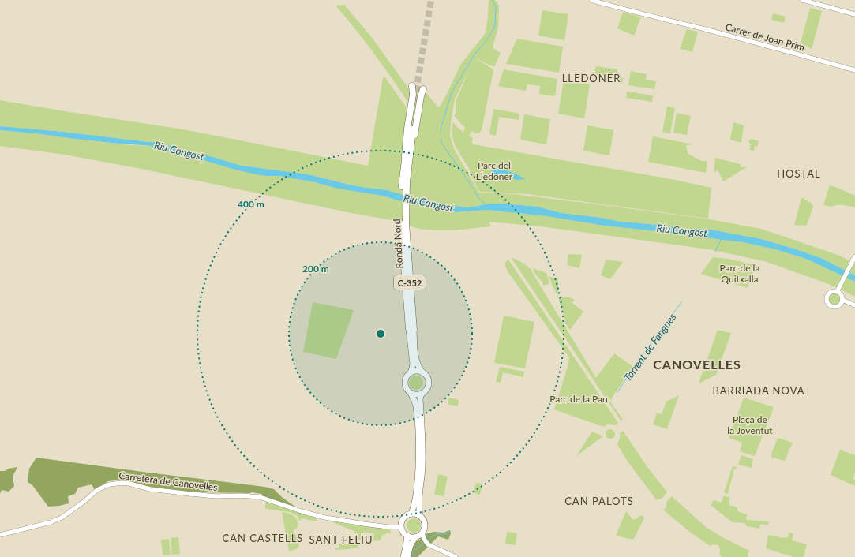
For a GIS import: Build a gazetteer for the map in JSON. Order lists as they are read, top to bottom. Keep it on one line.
{"streets":{"highway":["Ronda Nord","C-352"],"street":["Carrer de Joan Prim","Carretera de Canovelles"]},"crossings":[["Ronda Nord","C-352"],["C-352","Carretera de Canovelles"]],"districts":["LLEDONER","HOSTAL","CANOVELLES","BARRIADA NOVA","CAN PALOTS","CAN CASTELLS","SANT FELIU"],"water":["Riu Congost","Torrent de Fangues"],"parks":["Parc del Lledoner","Parc de la Quitxalla","Parc de la Pau","Plaça de la Joventut"],"rings":["400 m","200 m"]}
